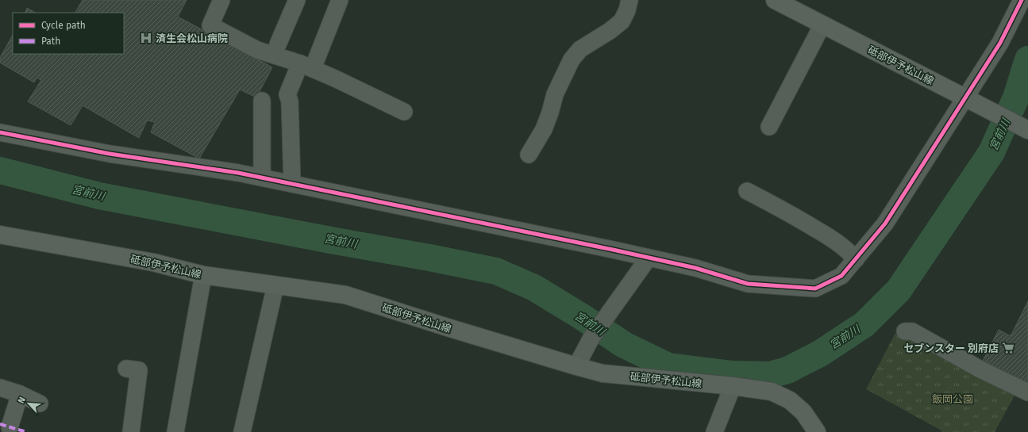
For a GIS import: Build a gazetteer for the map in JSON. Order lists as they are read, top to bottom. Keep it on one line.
{"streets":{"main road":["砥部伊予松山線"]},"water":["宮前川"],"parks":["飯岡公園"],"places":{"hospital":["済生会松山病院"],"supermarket":["セブンスター 別府店"]},"legend":["Cycle path","Path"],"north":"top left"}
